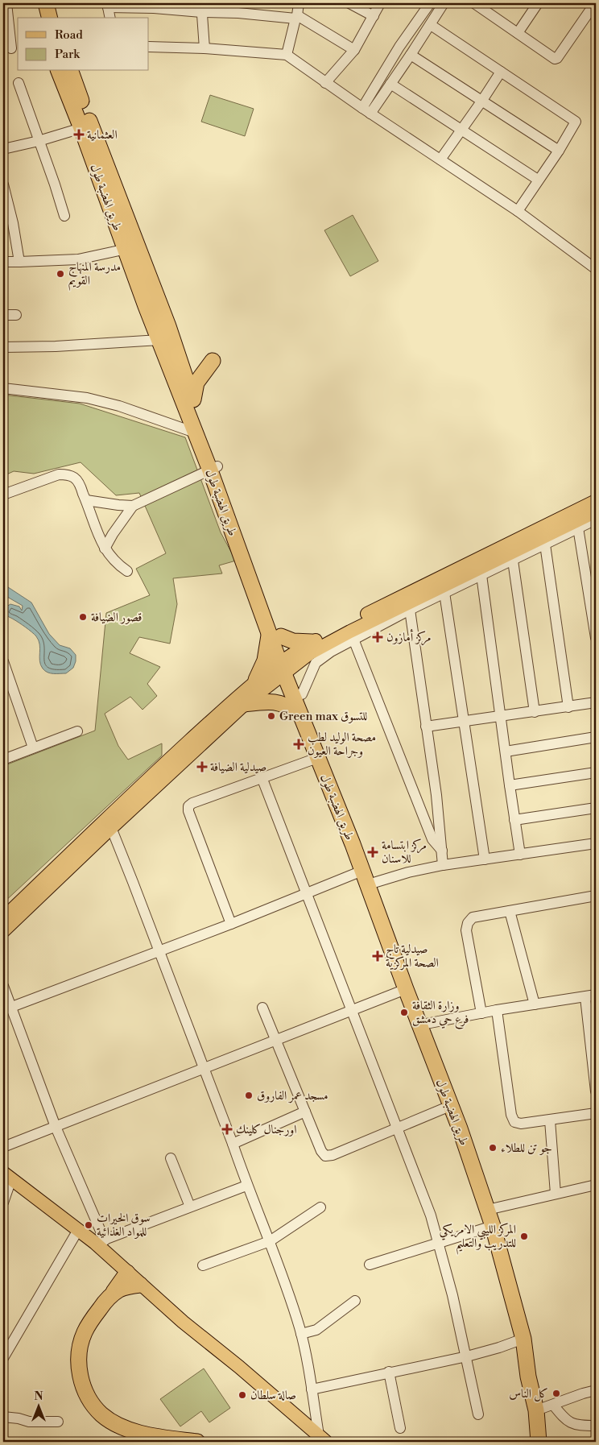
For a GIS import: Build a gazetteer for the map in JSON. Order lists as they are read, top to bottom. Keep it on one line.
{"streets":{"highway":["طريق الهضبة طول"]},"places":{"health":["العثمانية","مركز أمازون","مصحة الوليد لطب وجراحة العيون","صيدلية الضيافة","مركز ابتسامة للاسنان","صيدلية تاج الصحة المركزية","اورجنال كلينك"],"other":["مدرسة المنهاج القويم","قصور الضيافة","Green max للتسوق","وزارة الثقافة فرع حي دمشق","مسجد عمر الفاروق","جو تن للطلاء","سوق الخيرات للمواد الغذائية","المركز الليبي الامريكي للتدريب والتعليم","كل الناس","صالة سلطان"]},"legend":["Road","Park"],"north":"top"}
